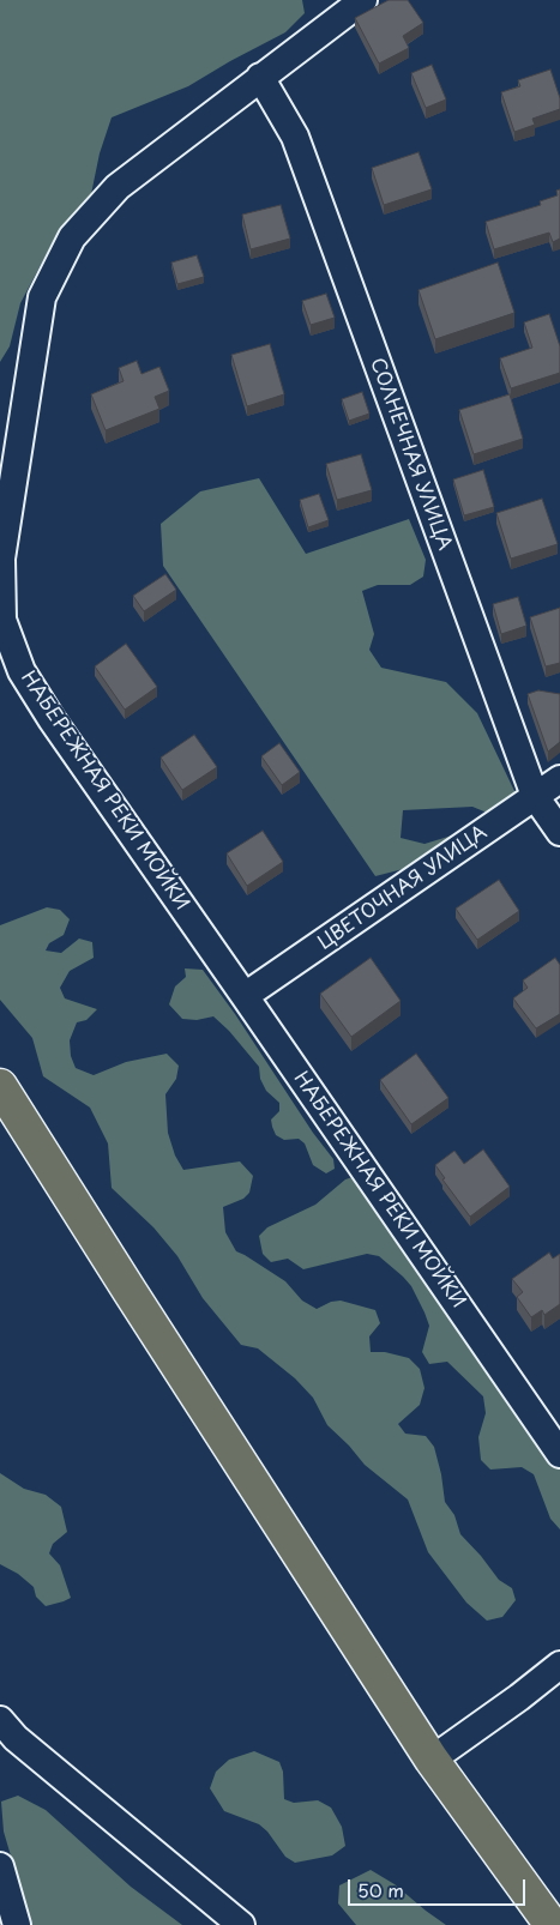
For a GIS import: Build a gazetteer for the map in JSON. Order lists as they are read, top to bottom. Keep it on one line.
{"streets":{"street":["СОЛНЕЧНАЯ УЛИЦА","НАБЕРЕЖНАЯ РЕКИ МОЙКИ","ЦВЕТОЧНАЯ УЛИЦА"]},"crossings":[["СОЛНЕЧНАЯ УЛИЦА","НАБЕРЕЖНАЯ РЕКИ МОЙКИ"],["СОЛНЕЧНАЯ УЛИЦА","ЦВЕТОЧНАЯ УЛИЦА"],["НАБЕРЕЖНАЯ РЕКИ МОЙКИ","ЦВЕТОЧНАЯ УЛИЦА"]],"scale_bar":"50 m"}
